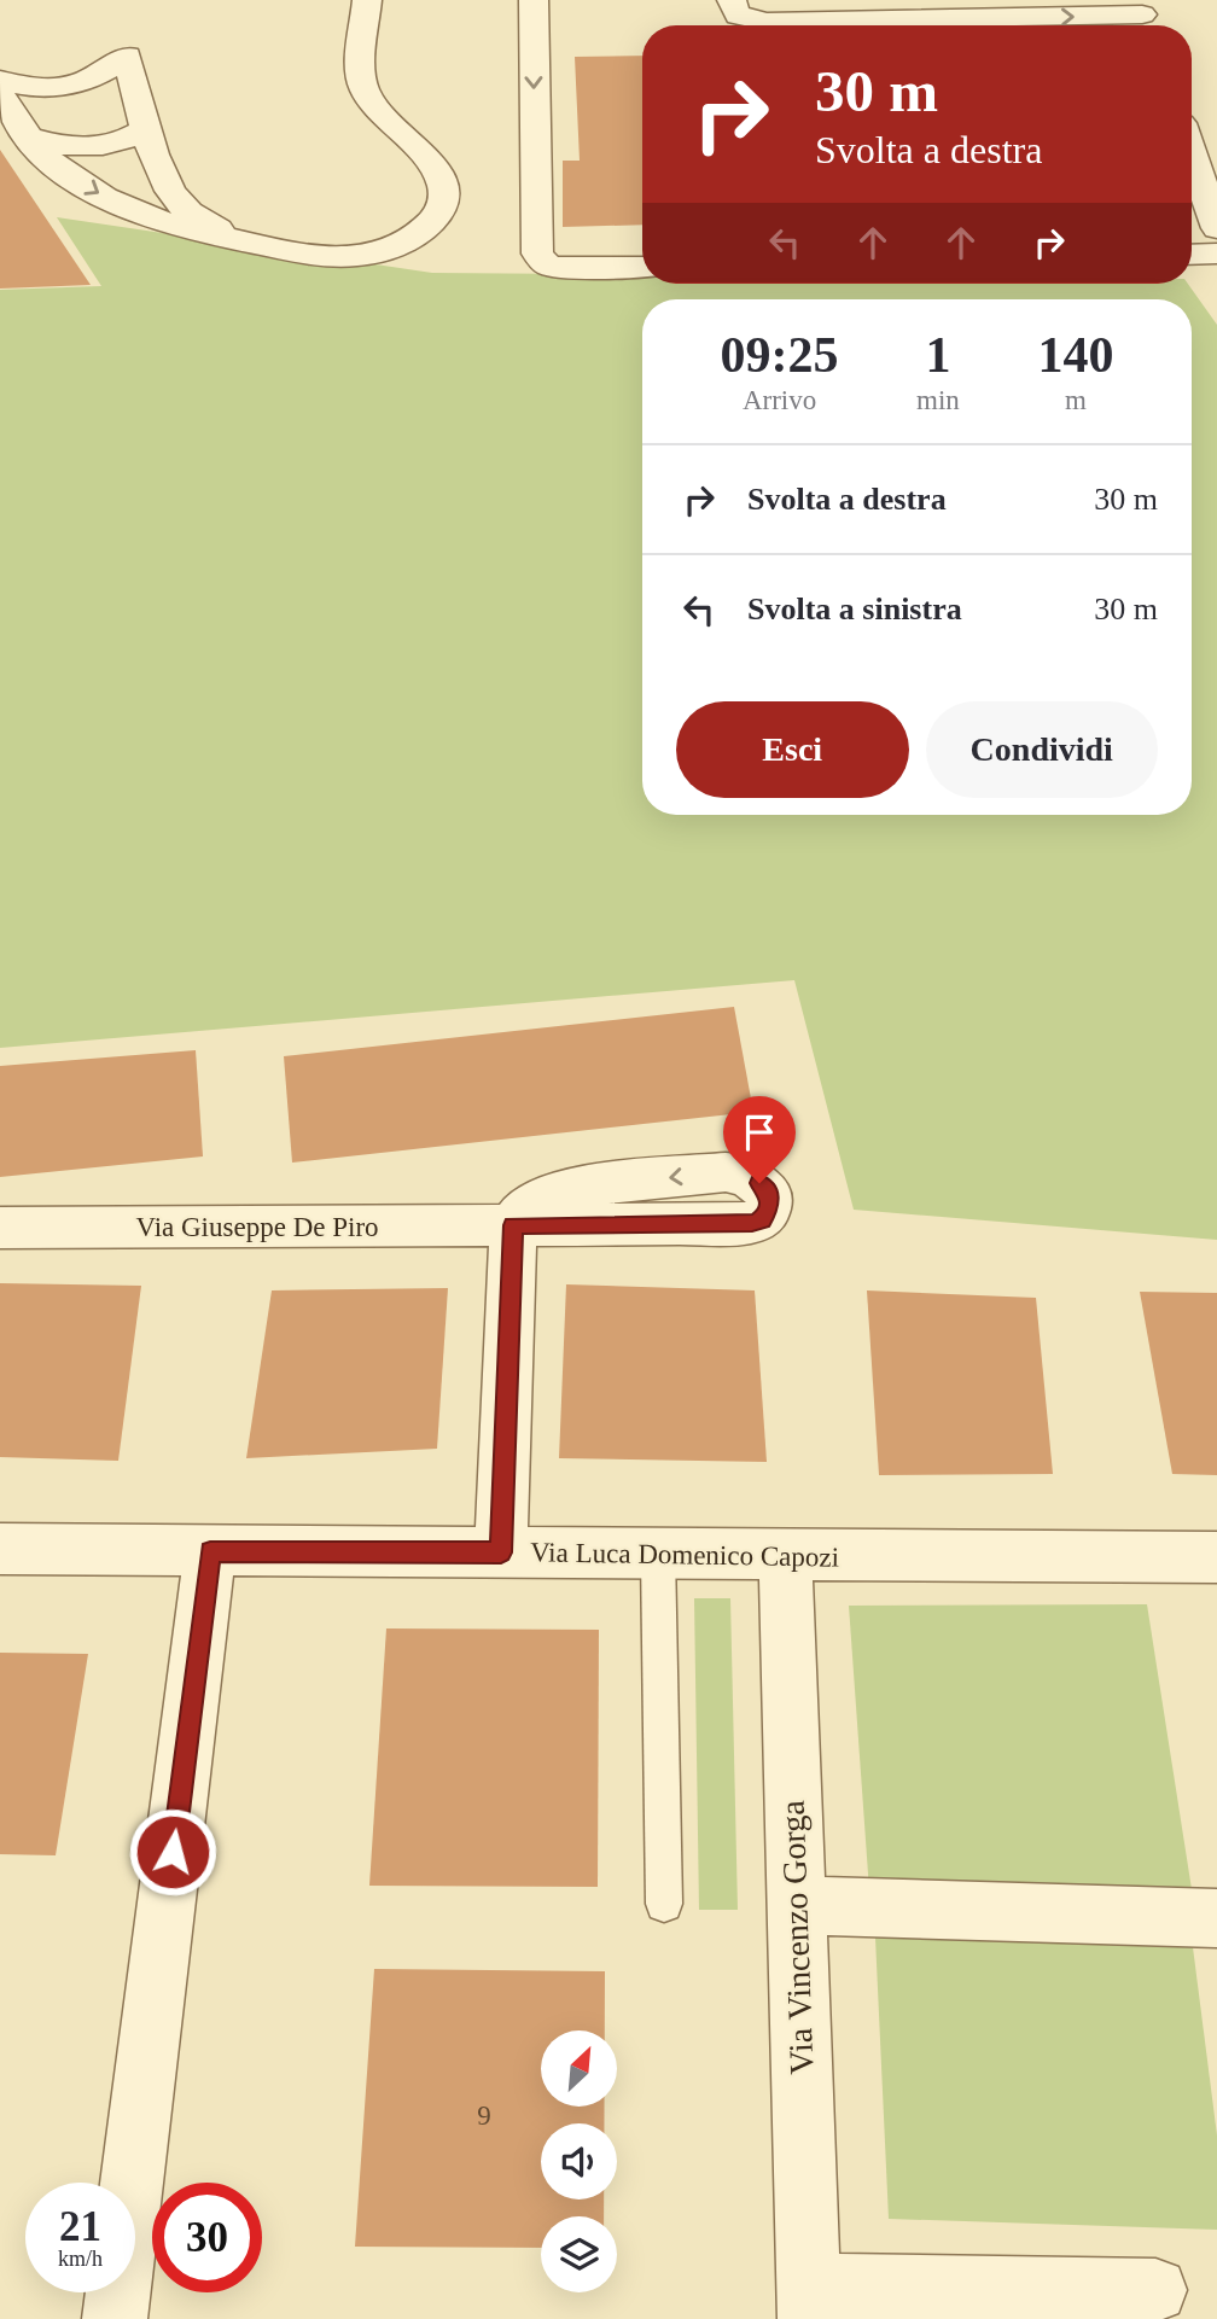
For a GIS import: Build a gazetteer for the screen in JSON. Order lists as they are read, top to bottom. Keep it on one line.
{"streets":{"street":["Via Giuseppe De Piro","Via Luca Domenico Capozi","Via Vincenzo Gorga"]},"crossings":[["Via Giuseppe De Piro","Via Luca Domenico Capozi"],["Via Luca Domenico Capozi","Via Vincenzo Gorga"]],"house_numbers":["9"],"north":"top right","page":{"turn":["30 m","Svolta a destra"],"eta":["09:25","Arrivo","1","min","140","m"],"list":[{"name":"Svolta a destra","value":"30 m"},{"name":"Svolta a sinistra","value":"30 m"}],"buttons":["Esci","Condividi"],"speed":"21 km/h","limit":"30"}}
